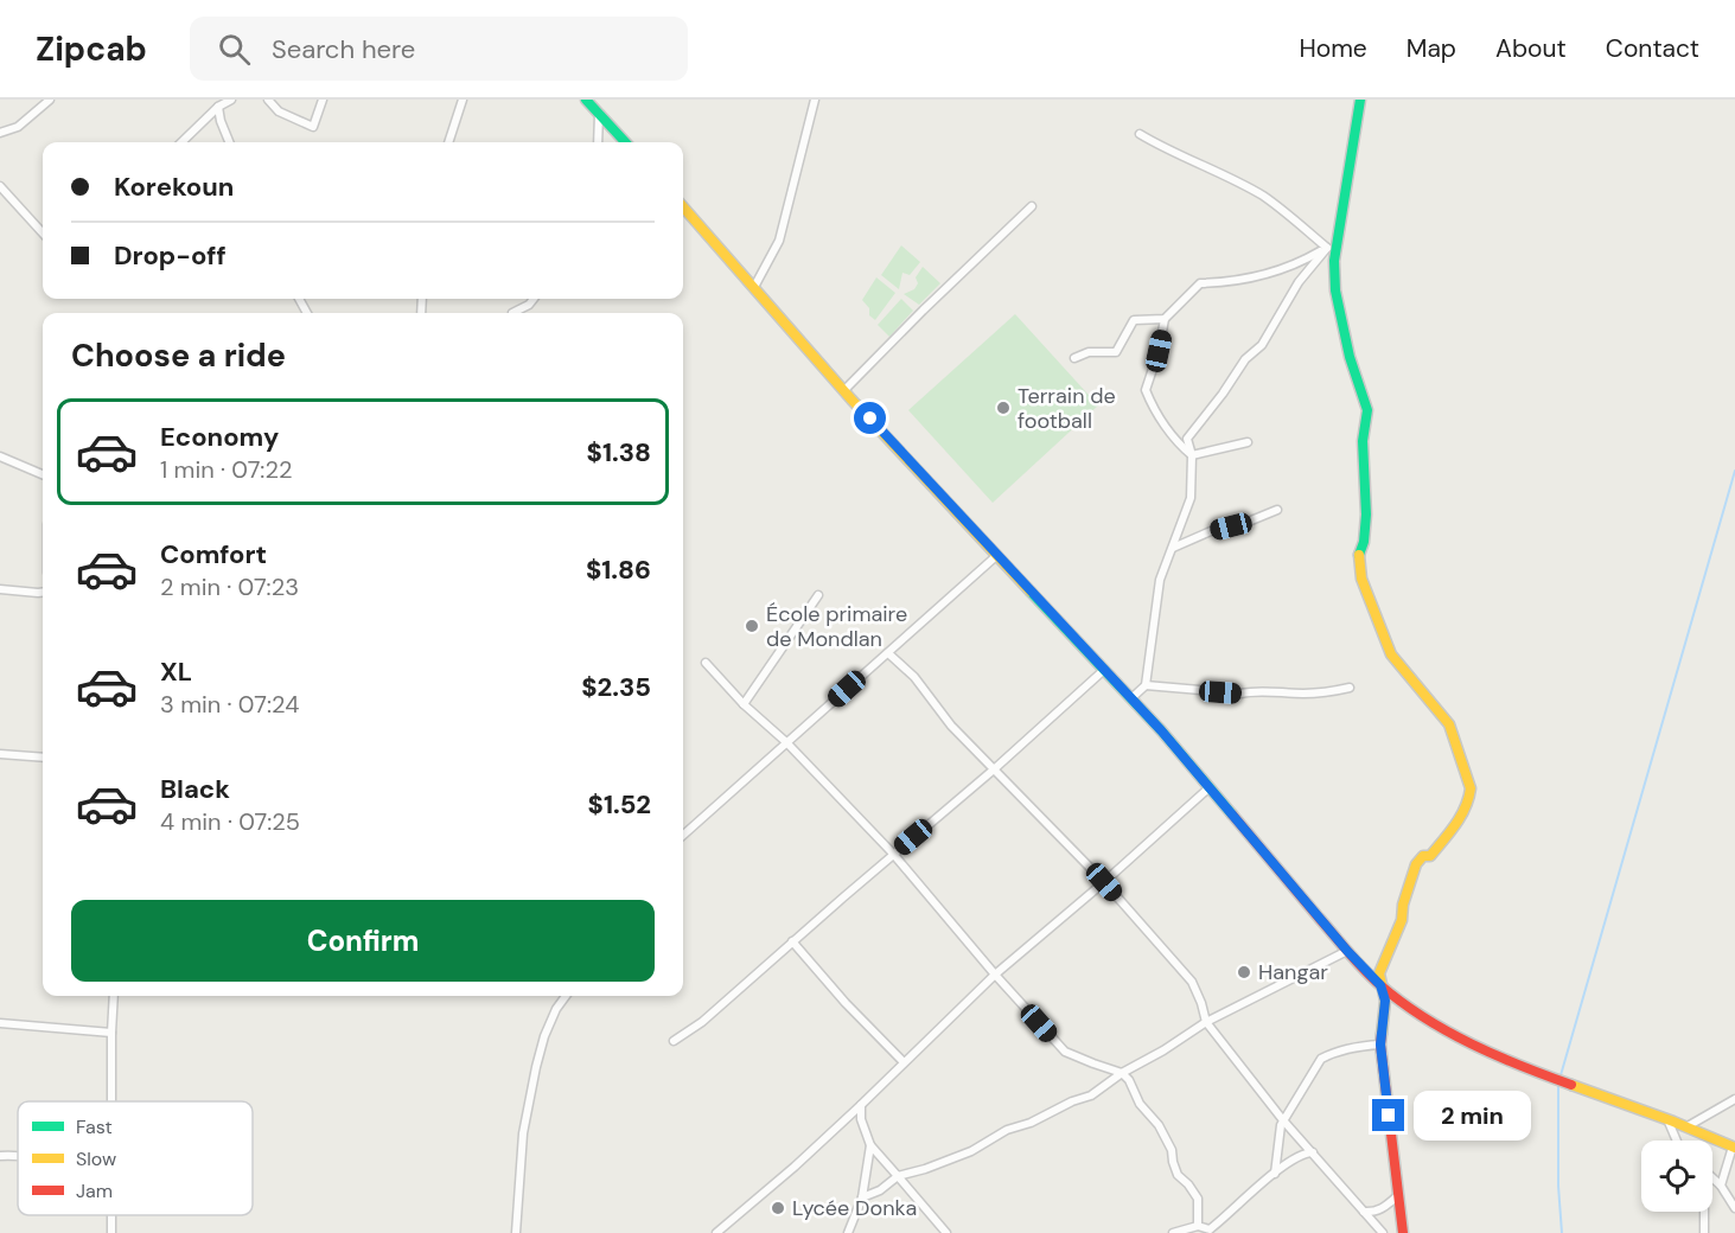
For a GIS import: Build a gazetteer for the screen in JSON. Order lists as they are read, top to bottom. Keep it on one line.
{"places":["Terrain de football","École primaire de Mondlan","Hangar","Lycée Donka"],"legend":["Fast","Slow","Jam"],"page":{"header":"Zipcab","search":"Search here","nav":["Home","Map","About","Contact"],"banner":["Korekoun","Drop-off"],"heading":"Choose a ride","list":[{"name":"Economy","note":"1 min · 07:22","value":"$1.38"},{"name":"Comfort","note":"2 min · 07:23","value":"$1.86"},{"name":"XL","note":"3 min · 07:24","value":"$2.35"},{"name":"Black","note":"4 min · 07:25","value":"$1.52"}],"buttons":"Confirm","bubble":"2 min"}}
